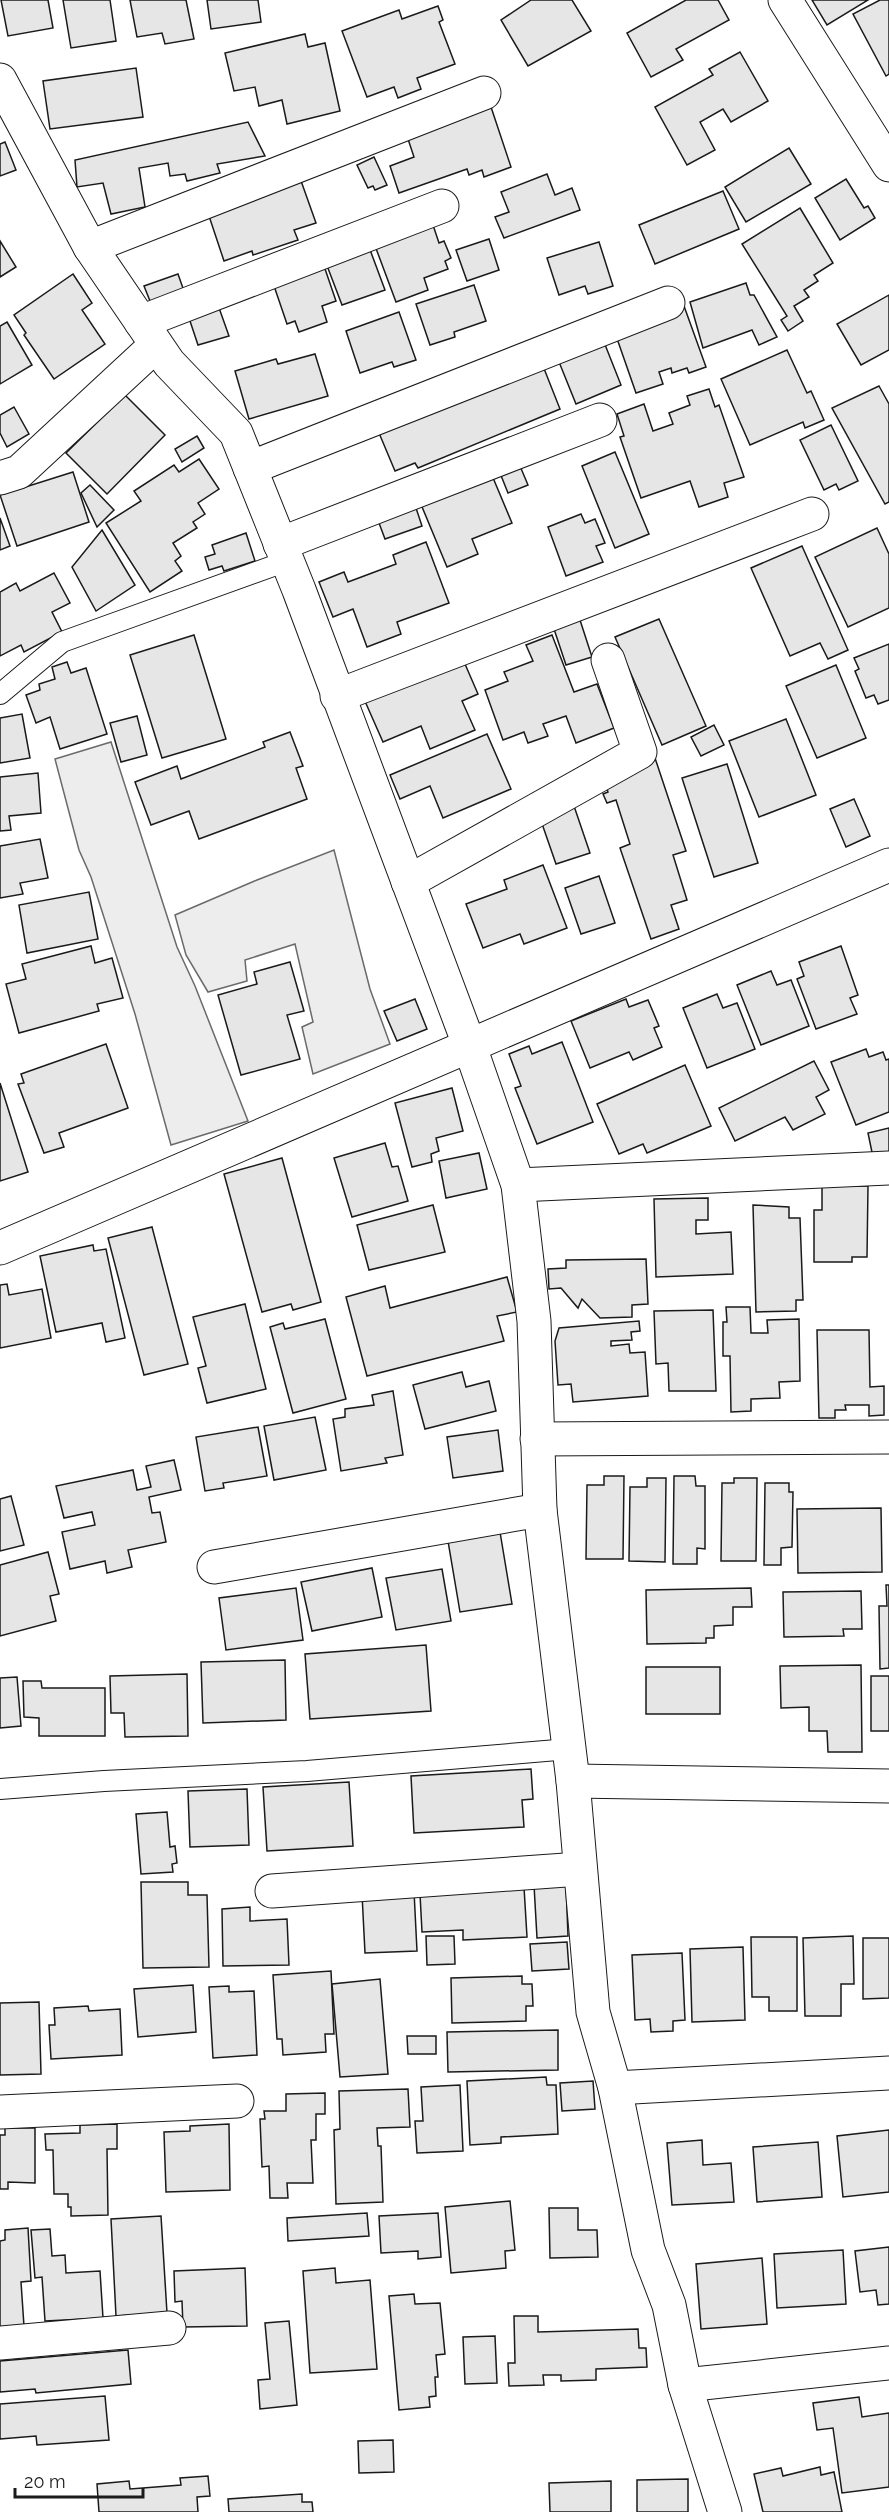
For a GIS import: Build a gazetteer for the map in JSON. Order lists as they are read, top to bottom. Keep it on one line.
{"scale_bar":"20 m"}
